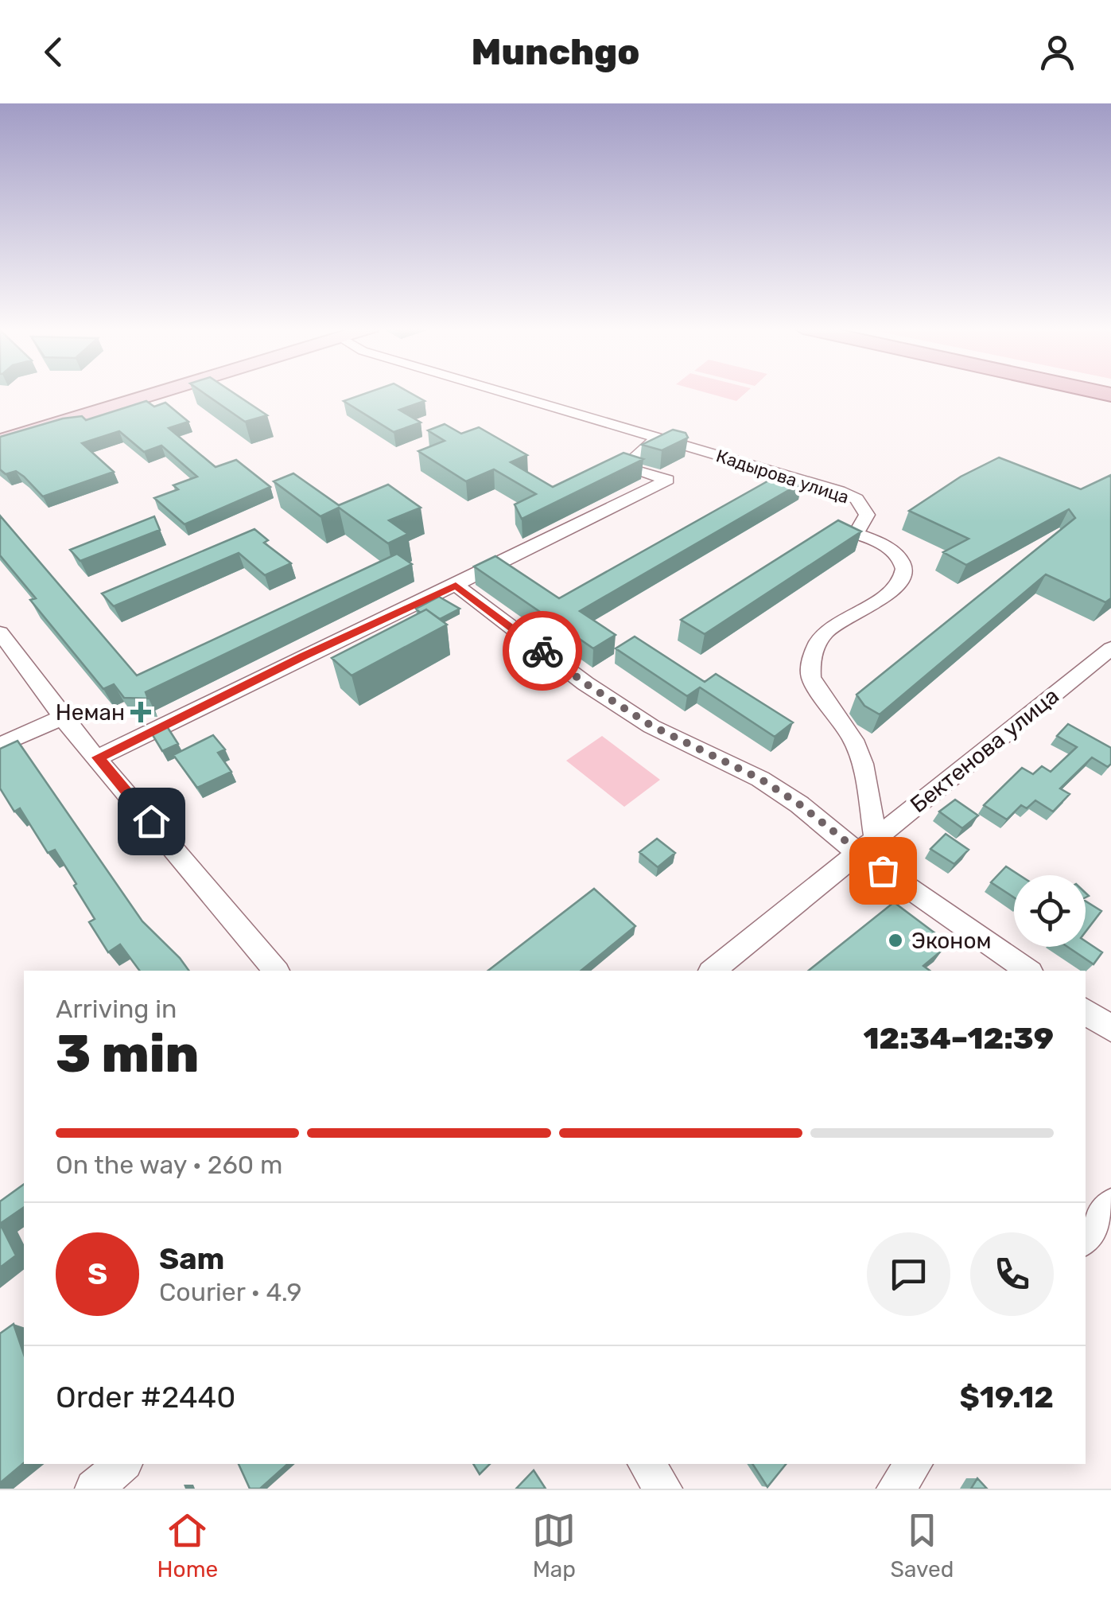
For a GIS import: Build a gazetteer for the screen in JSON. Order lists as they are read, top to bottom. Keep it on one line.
{"streets":{"street":["Кадырова улица","Бектенова улица"]},"crossings":[["Кадырова улица","Бектенова улица"]],"places":{"health":["Неман"],"other":["Эконом"]},"page":{"header":"Munchgo","heading":["3 min","Arriving in","12:34–12:39"],"panel":["Sam","Courier · 4.9","Order #2440","$19.12"],"bar":"On the way · 260 m","round":"S","tabs":["Home","Map","Saved"]}}
